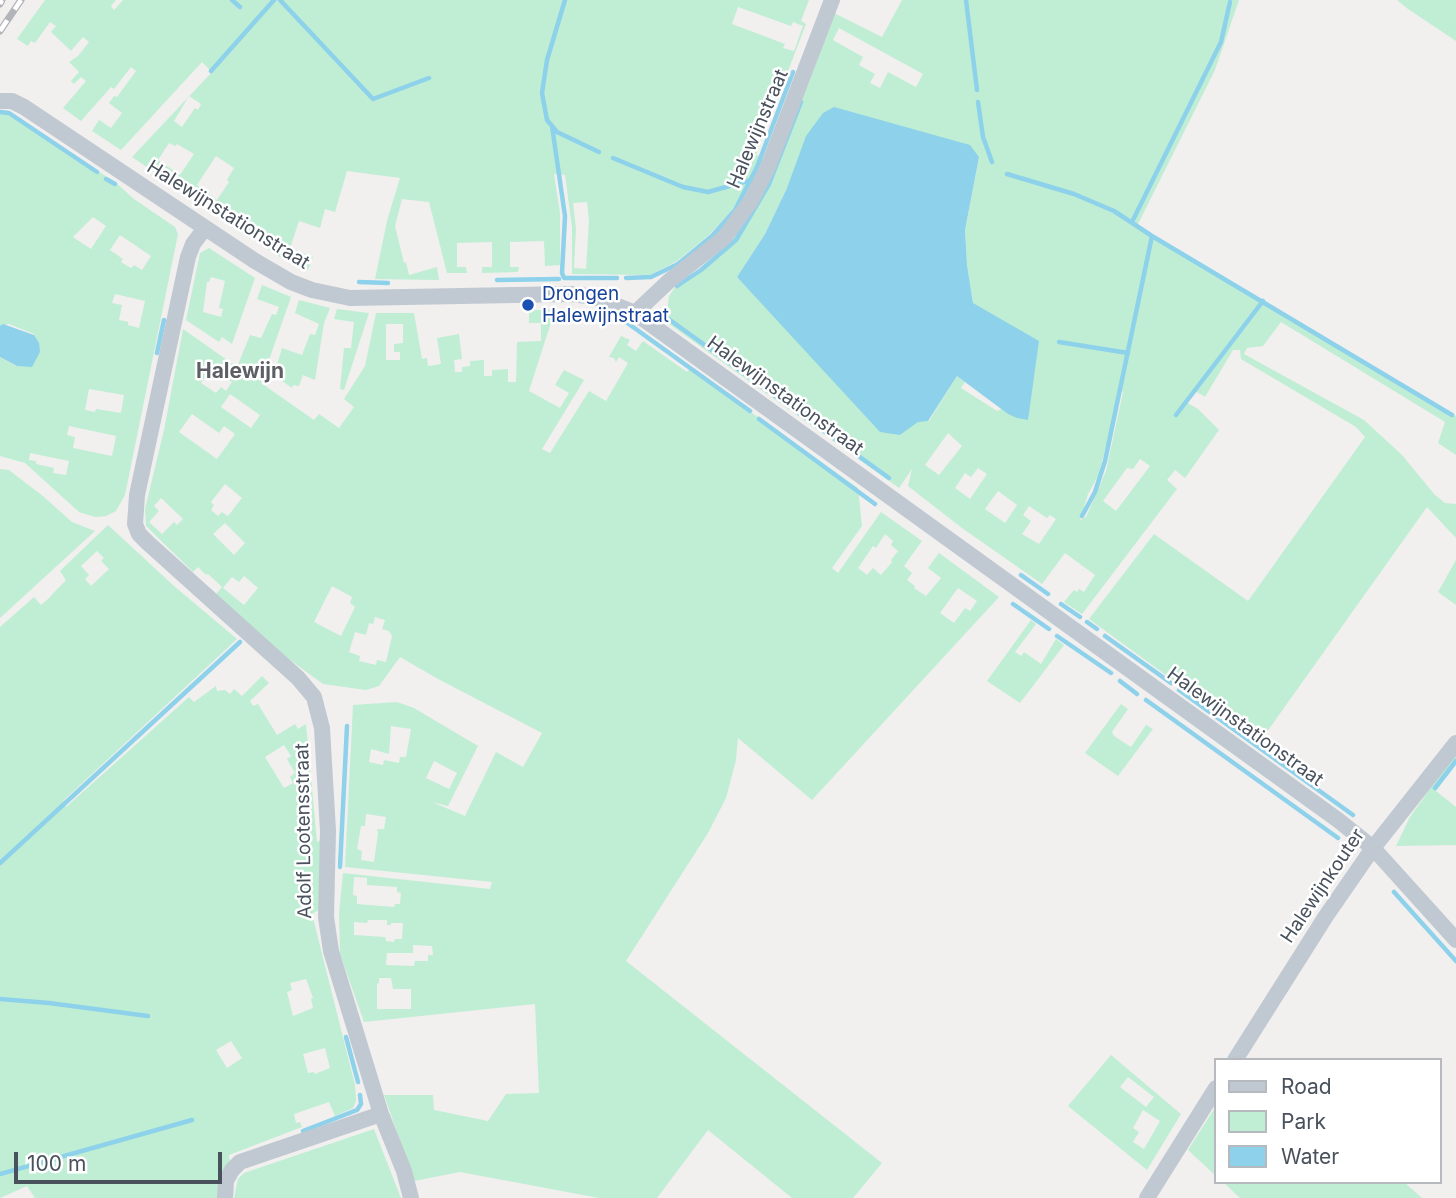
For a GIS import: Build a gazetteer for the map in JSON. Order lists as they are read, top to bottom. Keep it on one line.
{"streets":{"street":["Halewijnstraat","Halewijnstationstraat","Adolf Lootensstraat","Halewijnkouter"]},"crossings":[["Halewijnstraat","Halewijnstationstraat"],["Halewijnstationstraat","Adolf Lootensstraat"],["Halewijnstationstraat","Halewijnkouter"]],"districts":["Halewijn"],"places":["Drongen Halewijnstraat"],"legend":["Road","Park","Water"],"scale_bar":"100 m"}
